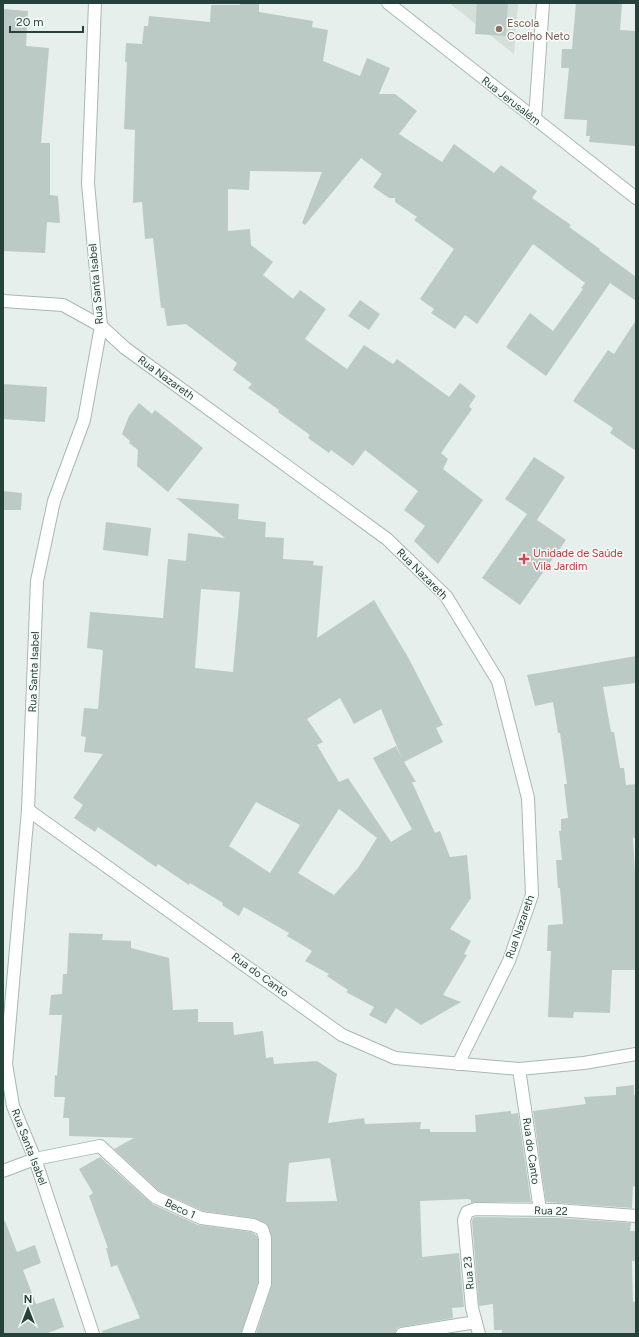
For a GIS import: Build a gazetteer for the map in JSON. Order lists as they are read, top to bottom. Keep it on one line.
{"streets":{"street":["Rua Jerusalém","Rua Santa Isabel","Rua Nazareth","Rua do Canto","Beco 1","Rua 22","Rua 23"]},"crossings":[["Rua Santa Isabel","Rua Nazareth"],["Rua Santa Isabel","Rua do Canto"],["Rua Santa Isabel","Beco 1"],["Rua Nazareth","Rua do Canto"],["Rua do Canto","Rua 22"],["Rua 22","Rua 23"]],"places":{"other":["Escola Coelho Neto"],"health":["Unidade de Saúde Vila Jardim"]},"scale_bar":"20 m","north":"top"}
